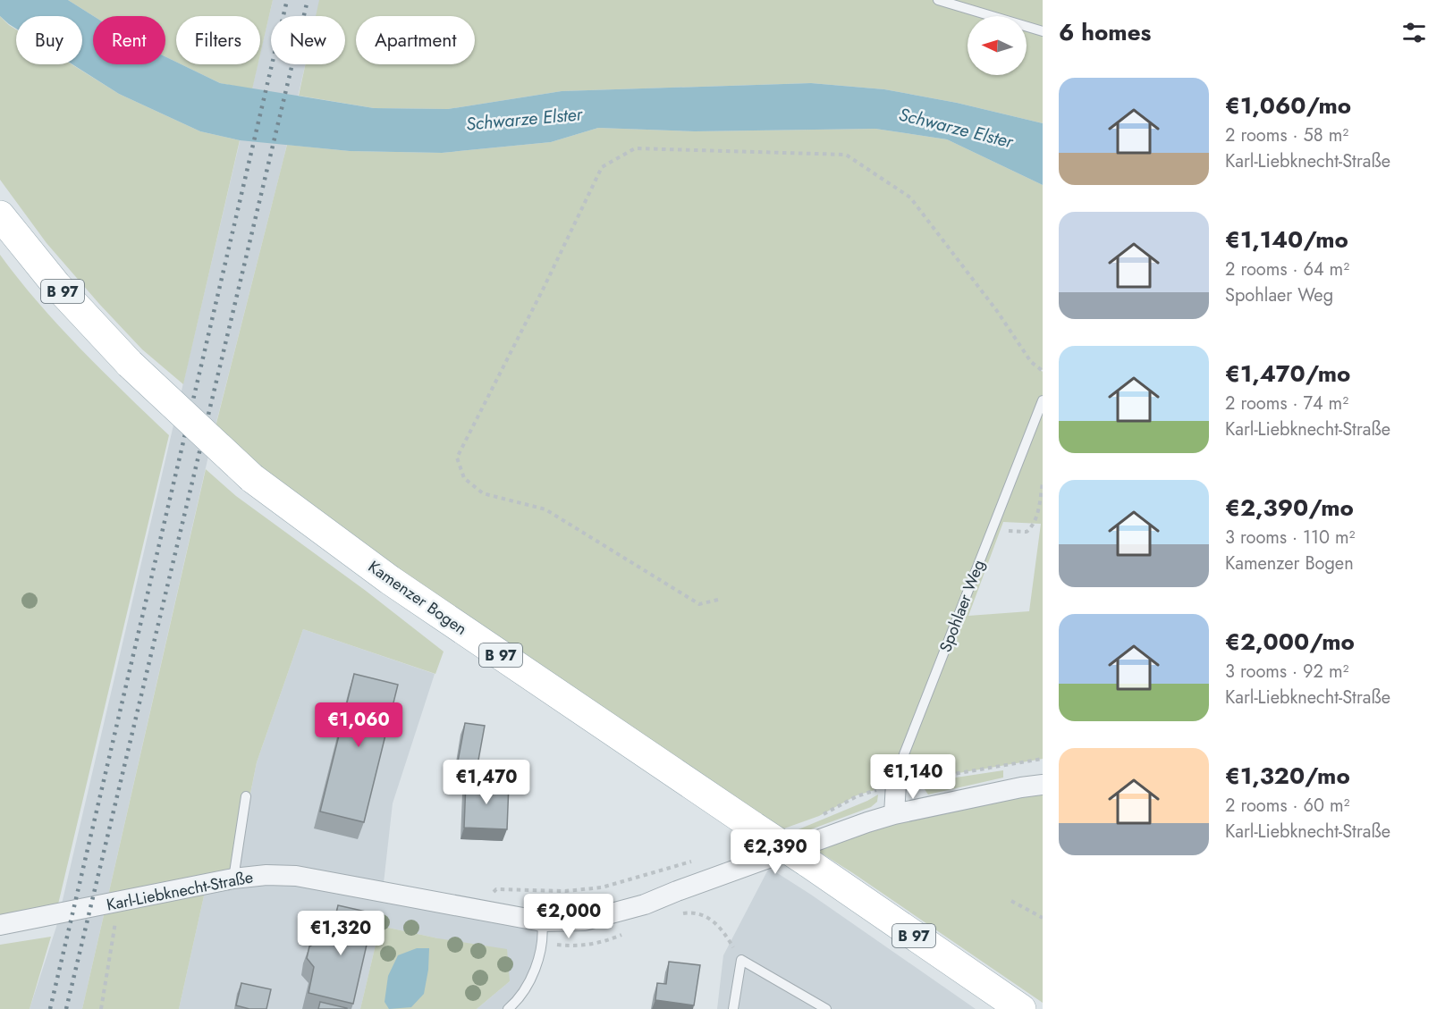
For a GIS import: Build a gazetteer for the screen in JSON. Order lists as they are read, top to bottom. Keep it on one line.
{"streets":{"main road":["B 97","Kamenzer Bogen"],"street":["Spohlaer Weg","Karl-Liebknecht-Straße"]},"crossings":[["Spohlaer Weg","Karl-Liebknecht-Straße"]],"water":["Schwarze Elster"],"north":"left","page":{"heading":"6 homes","chip":["Buy","Rent","Filters","New","Apartment"],"list":[{"name":"€1,060/mo","note":"2 rooms · 58 m² · Karl-Liebknecht-Straße"},{"name":"€1,140/mo","note":"2 rooms · 64 m² · Spohlaer Weg"},{"name":"€1,470/mo","note":"2 rooms · 74 m² · Karl-Liebknecht-Straße"},{"name":"€2,390/mo","note":"3 rooms · 110 m² · Kamenzer Bogen"},{"name":"€2,000/mo","note":"3 rooms · 92 m² · Karl-Liebknecht-Straße"},{"name":"€1,320/mo","note":"2 rooms · 60 m² · Karl-Liebknecht-Straße"}],"price":["€1,060","€1,140","€1,470","€2,390","€2,000","€1,320"]}}
